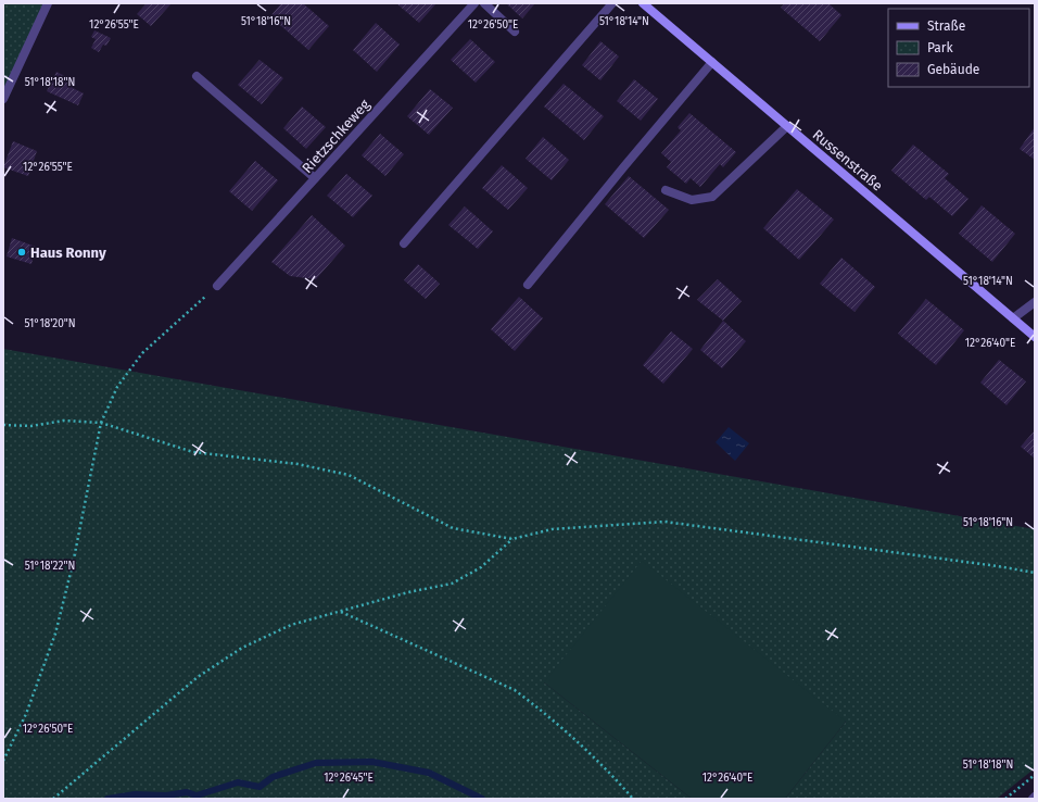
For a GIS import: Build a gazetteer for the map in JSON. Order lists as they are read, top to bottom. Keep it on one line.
{"streets":{"street":["Rietzschkeweg","Russenstraße"]},"places":["Haus Ronny"],"legend":["Straße","Park","Gebäude"],"coordinates":["51°18'16\"N","51°18'14\"N","12°26'55\"E","12°26'50\"E","51°18'18\"N","51°18'20\"N","12°26'40\"E","51°18'22\"N","12°26'45\"E"]}
